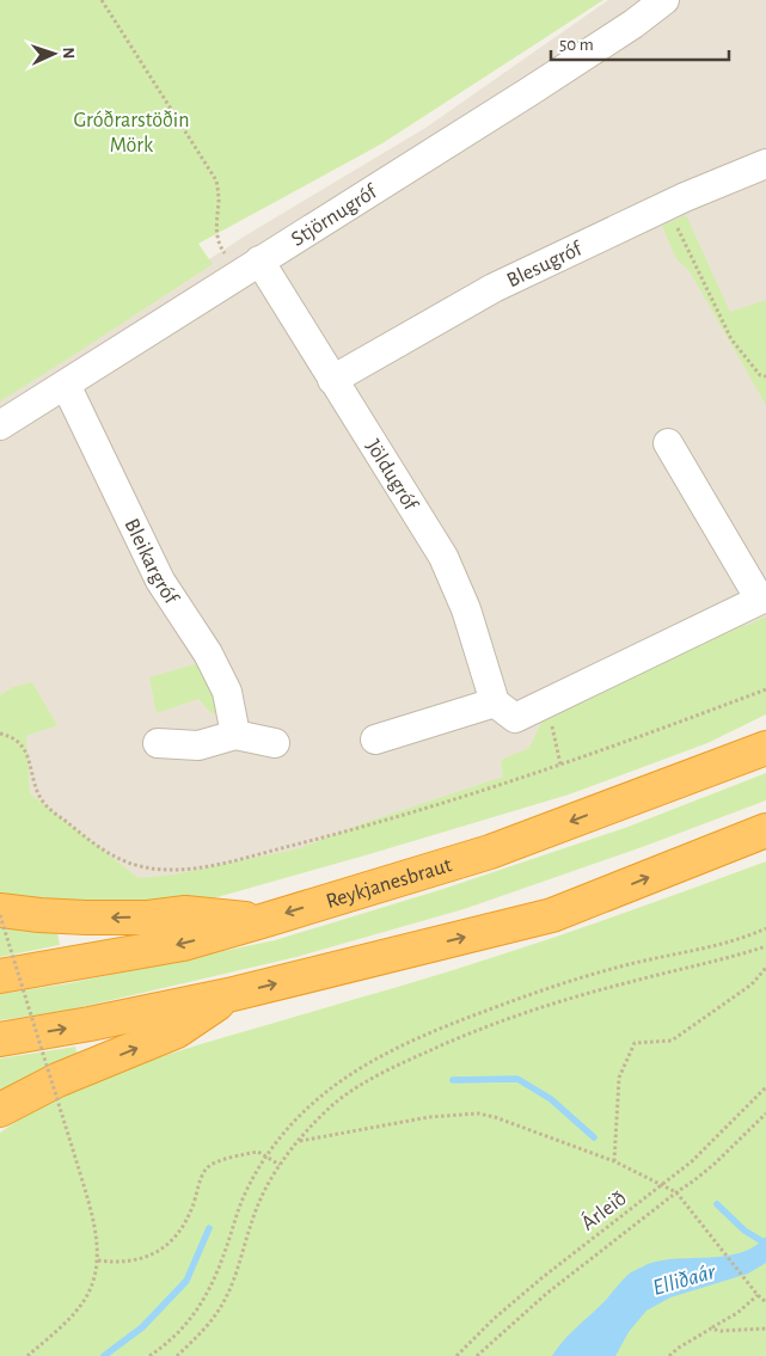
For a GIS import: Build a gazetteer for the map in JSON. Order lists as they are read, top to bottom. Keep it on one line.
{"streets":{"highway":["Reykjanesbraut"],"street":["Stjörnugróf","Blesugróf","Jöldugróf","Bleikargróf"],"path":["Árleið"]},"crossings":[["Stjörnugróf","Jöldugróf"],["Stjörnugróf","Bleikargróf"],["Blesugróf","Jöldugróf"]],"water":["Elliðaár"],"parks":["Gróðrarstöðin Mörk"],"scale_bar":"50 m","north":"right"}
